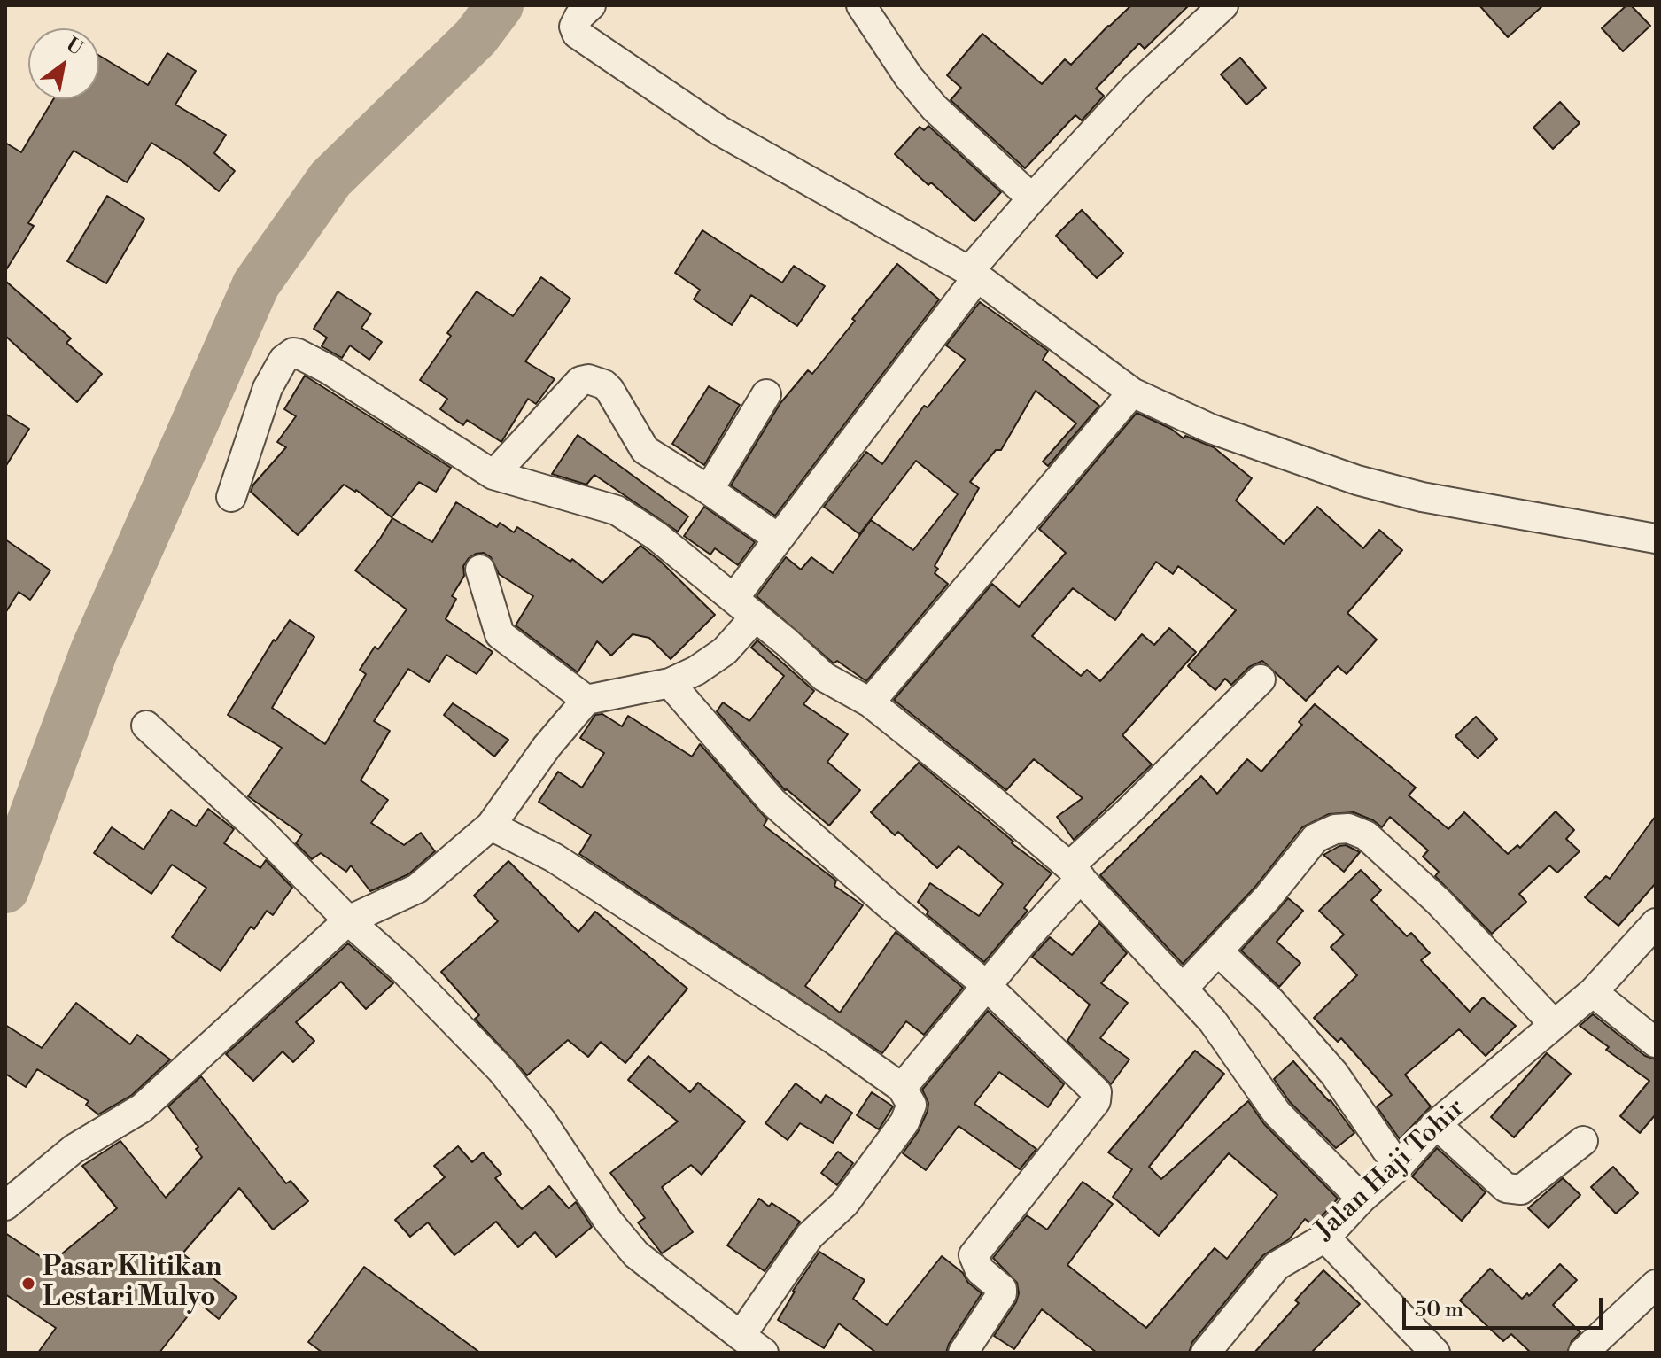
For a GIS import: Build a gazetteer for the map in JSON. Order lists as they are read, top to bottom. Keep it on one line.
{"streets":{"street":["Jalan Haji Tohir"]},"places":["Pasar Klitikan Lestari Mulyo"],"scale_bar":"50 m","north":"top right"}
